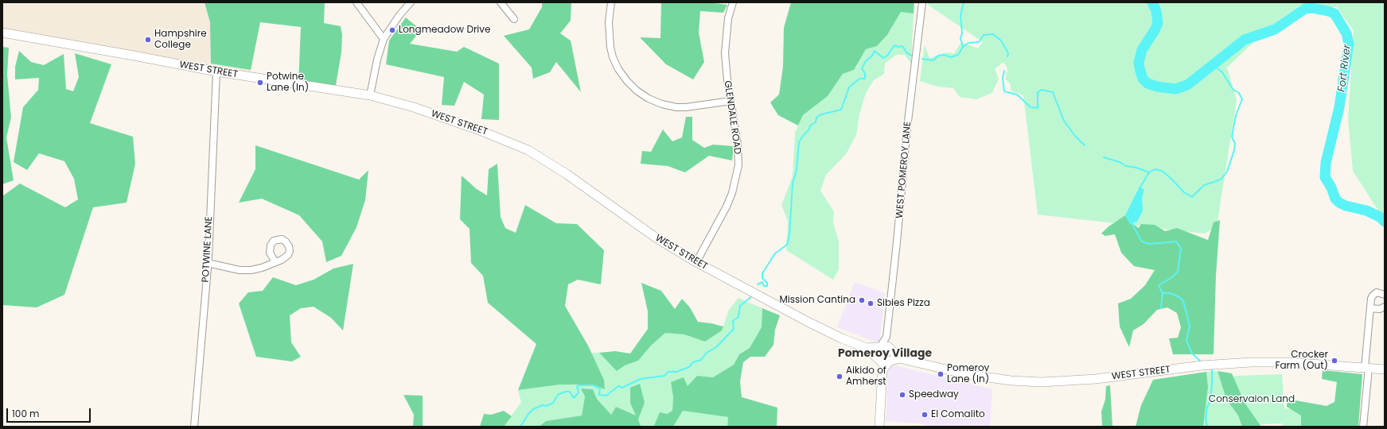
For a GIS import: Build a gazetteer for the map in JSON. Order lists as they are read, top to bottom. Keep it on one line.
{"streets":{"main road":["WEST STREET"],"street":["GLENDALE ROAD","WEST POMEROY LANE","POTWINE LANE"]},"crossings":[["WEST STREET","GLENDALE ROAD"],["WEST STREET","WEST POMEROY LANE"],["WEST STREET","POTWINE LANE"]],"districts":["Pomeroy Village"],"water":["Fort River"],"parks":["Conservaion Land"],"places":["Longmeadow Drive","Hampshire College","Potwine Lane (In)","Mission Cantina","Sibies Pizza","Crocker Farm (Out)","Pomeroy Lane (In)","Aikido of Amherst","Speedway","El Comalito"],"scale_bar":"100 m"}
